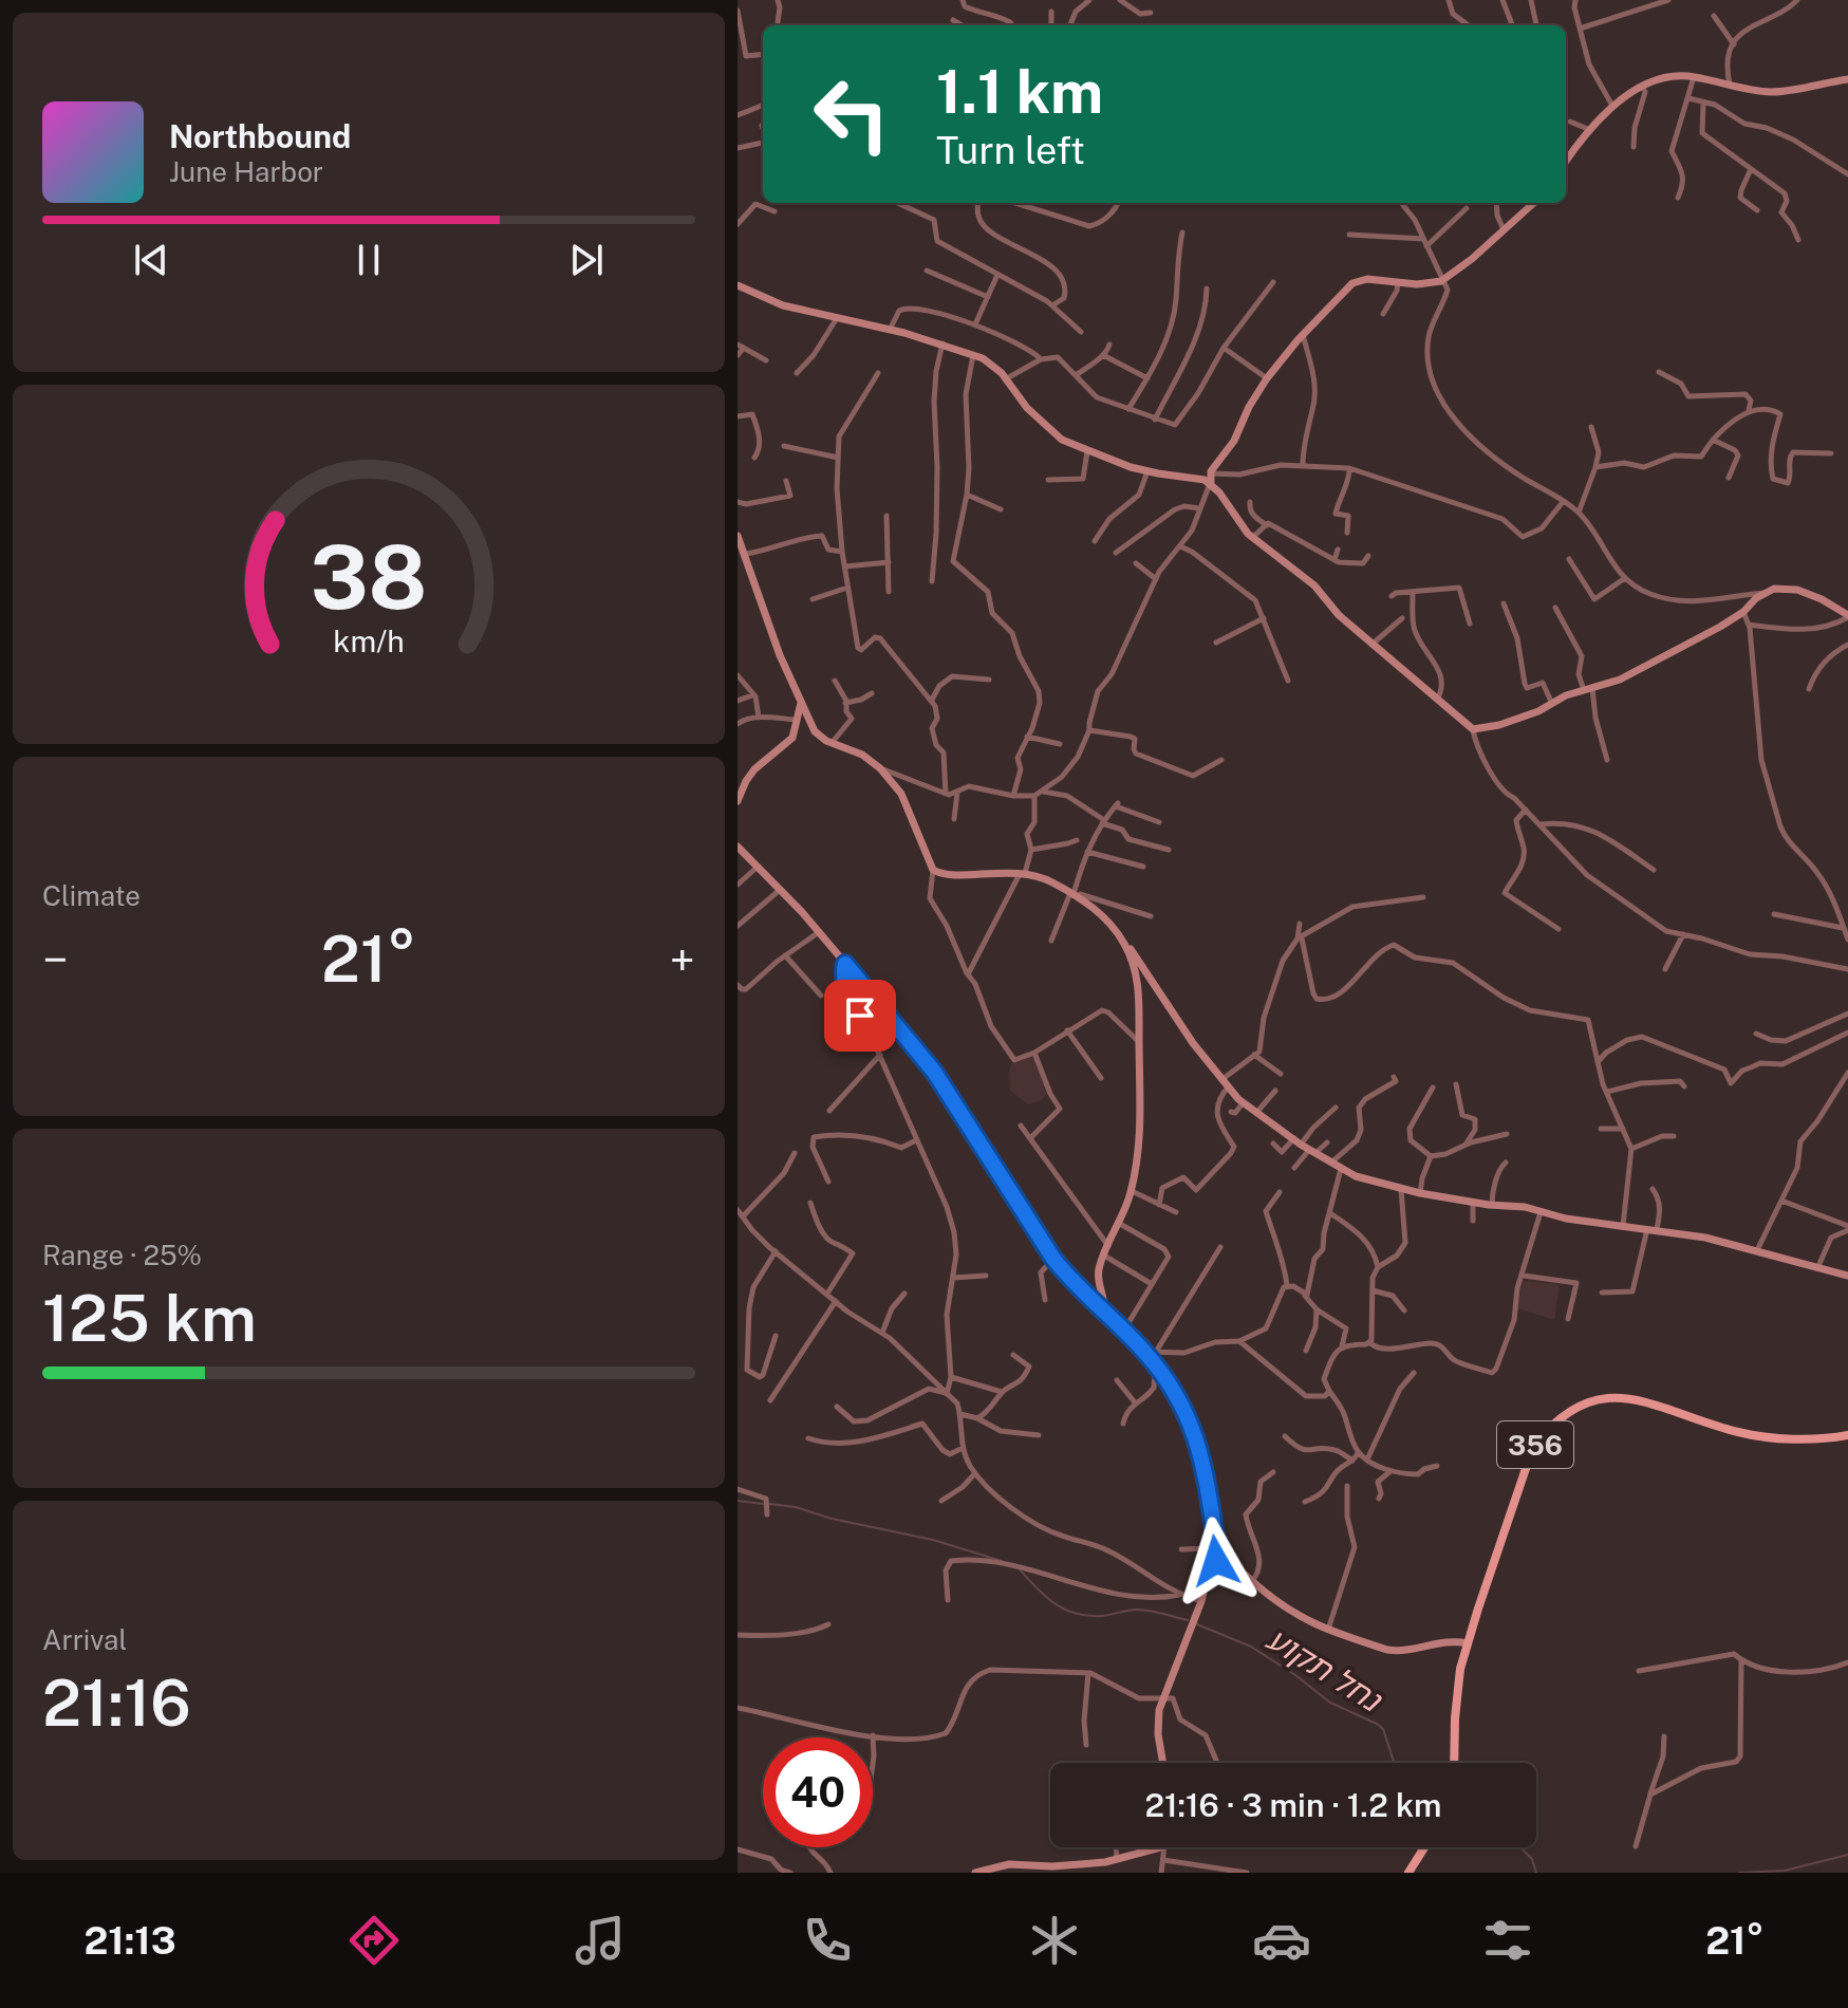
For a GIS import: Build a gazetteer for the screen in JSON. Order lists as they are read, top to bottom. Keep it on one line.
{"streets":{"main road":["356"]},"water":["נחל תקוע"],"page":{"turn":["1.1 km","Turn left"],"song":["Northbound","June Harbor"],"tile":["Climate",["Range · 25%","125 km"],["Arrival","21:16"]],"heat":["−","21°","+"],"limit":"40","trip":"21:16 · 3 min · 1.2 km","tabs":["21:13","21°"],"gauge":["38","km/h"]}}
